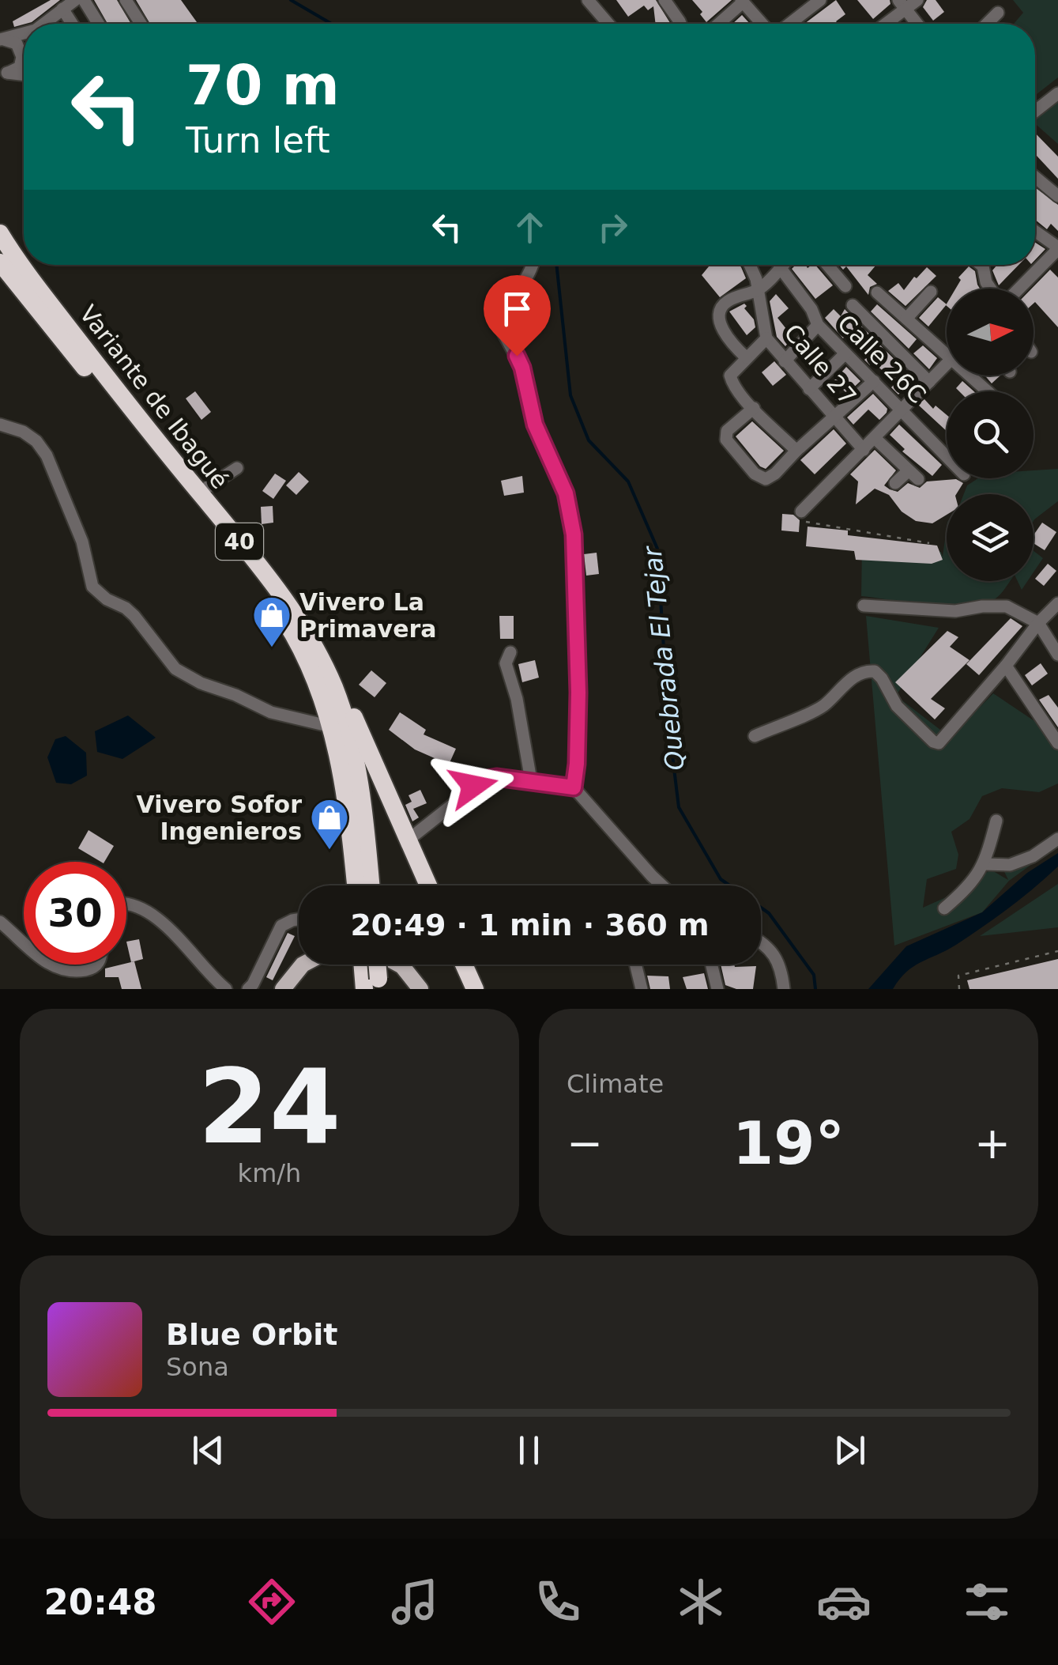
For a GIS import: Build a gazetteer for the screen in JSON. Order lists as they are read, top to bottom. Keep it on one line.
{"streets":{"highway":["Variante de Ibagué","40"],"street":["Calle 26C","Calle 27"]},"water":["Quebrada El Tejar"],"places":{"shop":["Vivero La Primavera","Vivero Sofor Ingenieros"]},"north":"right","page":{"turn":["70 m","Turn left"],"limit":"30","trip":"20:49 · 1 min · 360 m","tile":[["24","km/h"],"Climate"],"heat":["−","19°","+"],"song":["Blue Orbit","Sona"],"tabs":"20:48"}}
